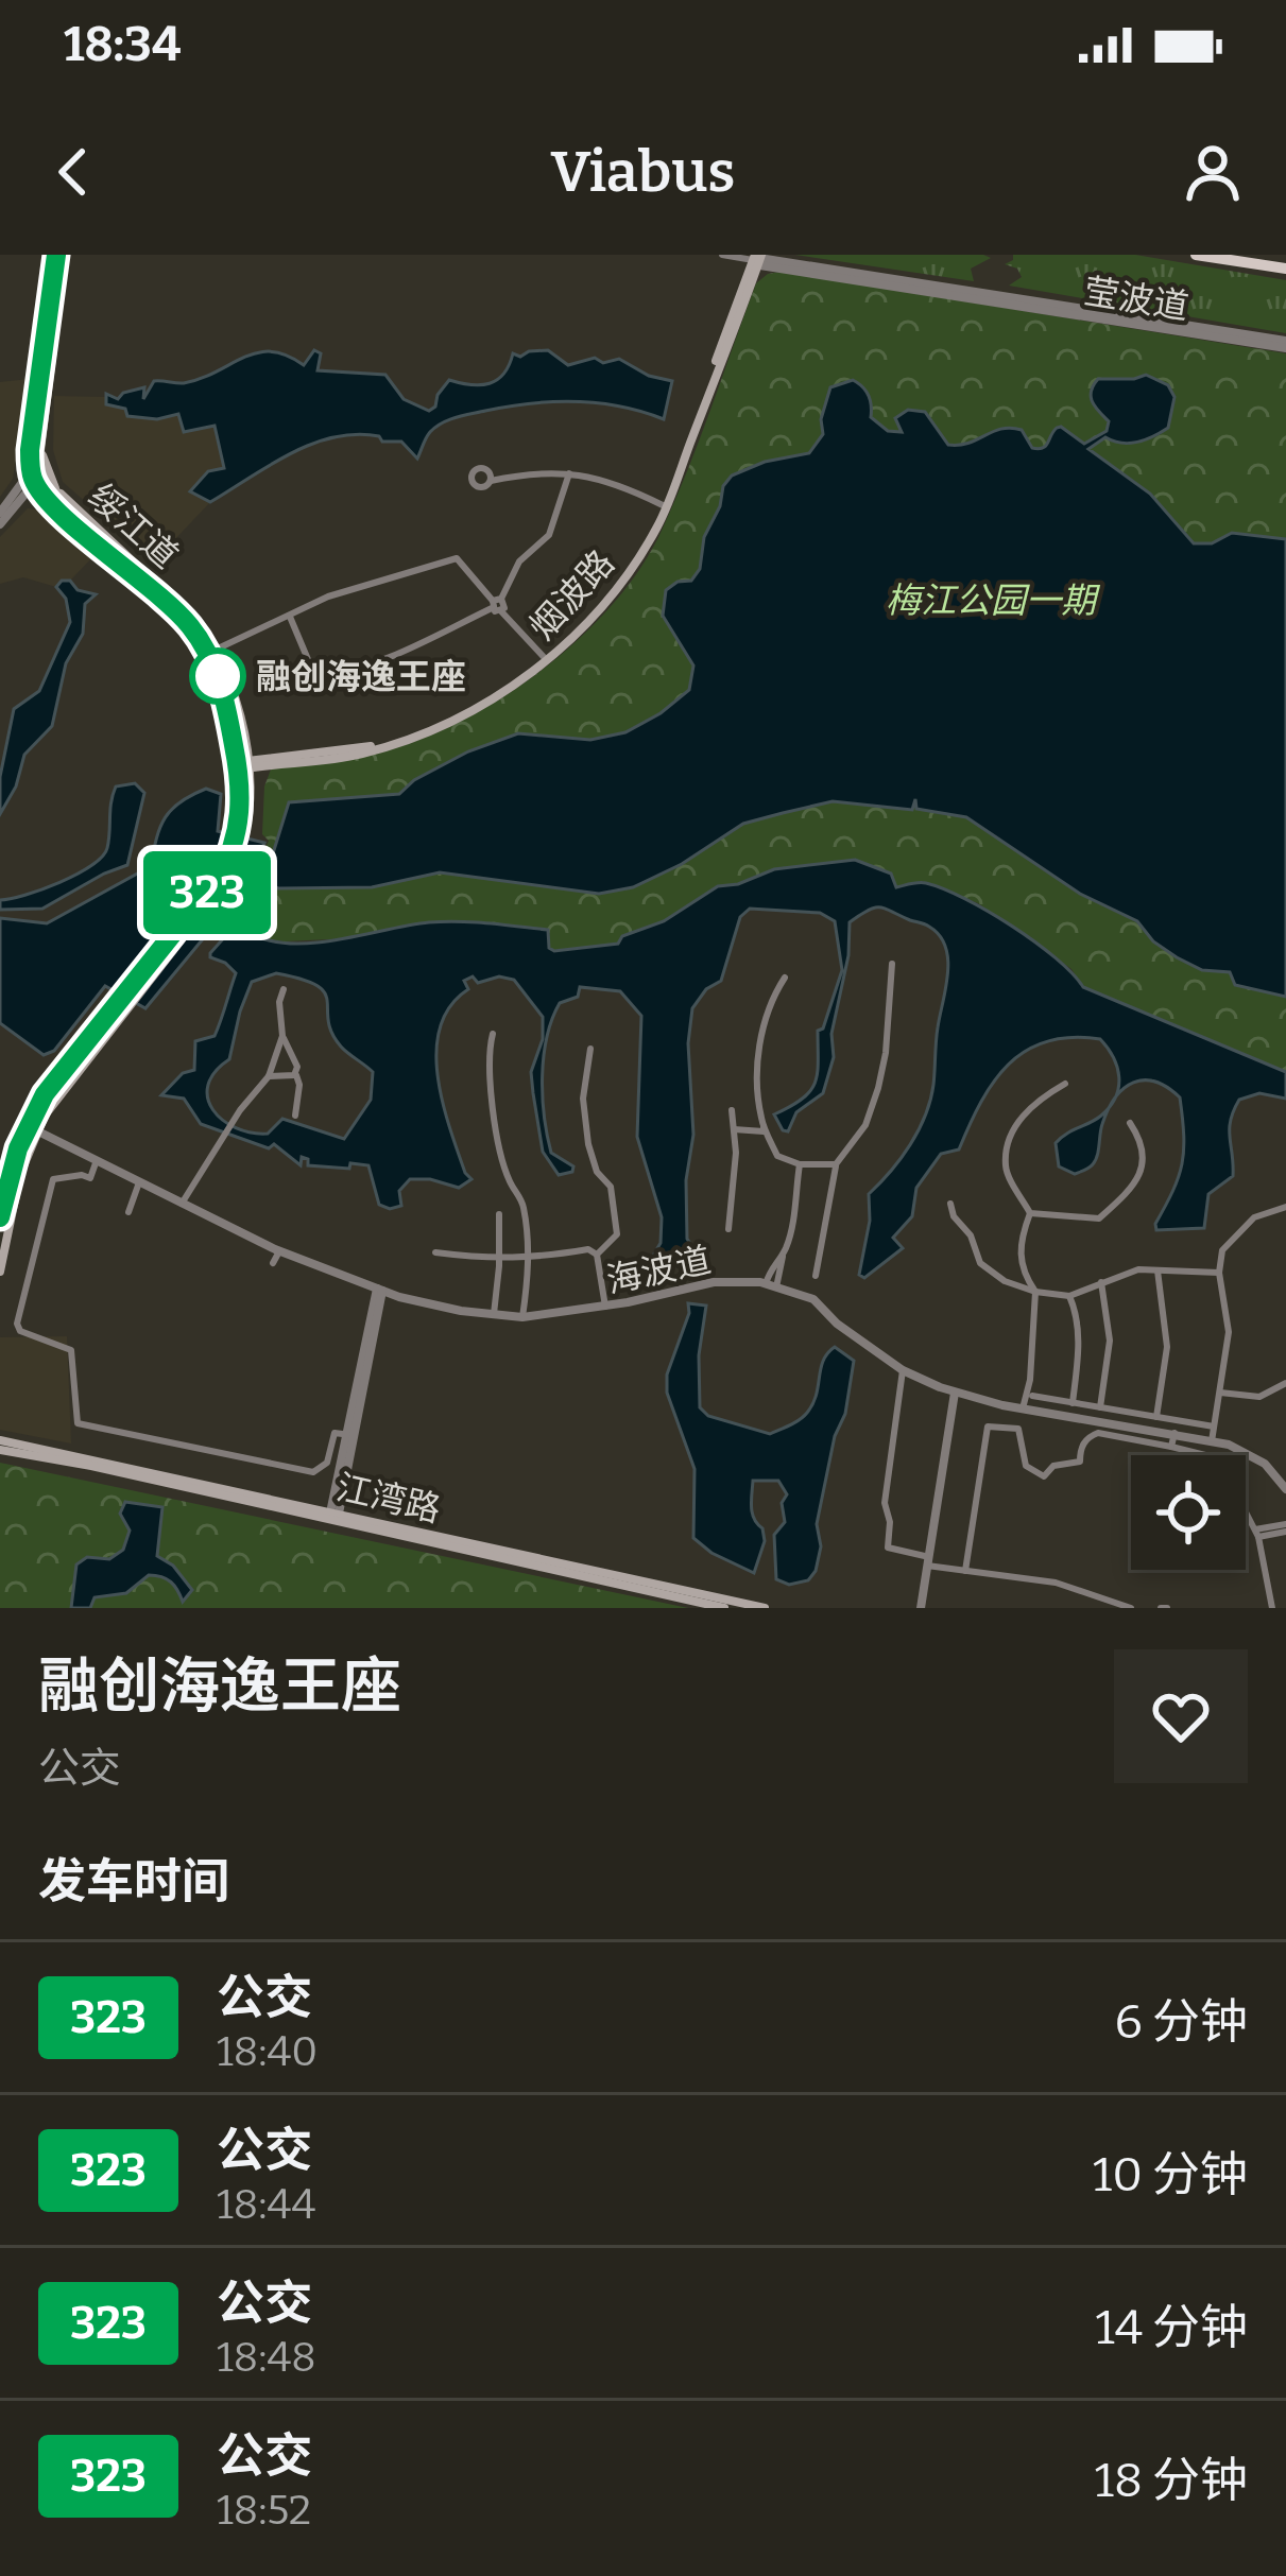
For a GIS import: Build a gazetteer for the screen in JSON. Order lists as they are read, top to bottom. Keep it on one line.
{"streets":{"main road":["绥江道","烟波路","江湾路"],"street":["莹波道","海波道"]},"crossings":[["莹波道","烟波路"],["绥江道","烟波路"],["绥江道","海波道"]],"parks":["梅江公园一期"],"places":["融创海逸王座"],"lines":["bus line 323"],"page":{"status":"18:34","header":"Viabus","on_map":"323","heading":[["融创海逸王座","公交"],"发车时间"],"list":[{"mark":"323","name":"公交","note":"18:40","value":"6 分钟"},{"mark":"323","name":"公交","note":"18:44","value":"10 分钟"},{"mark":"323","name":"公交","note":"18:48","value":"14 分钟"},{"mark":"323","name":"公交","note":"18:52","value":"18 分钟"}]}}
